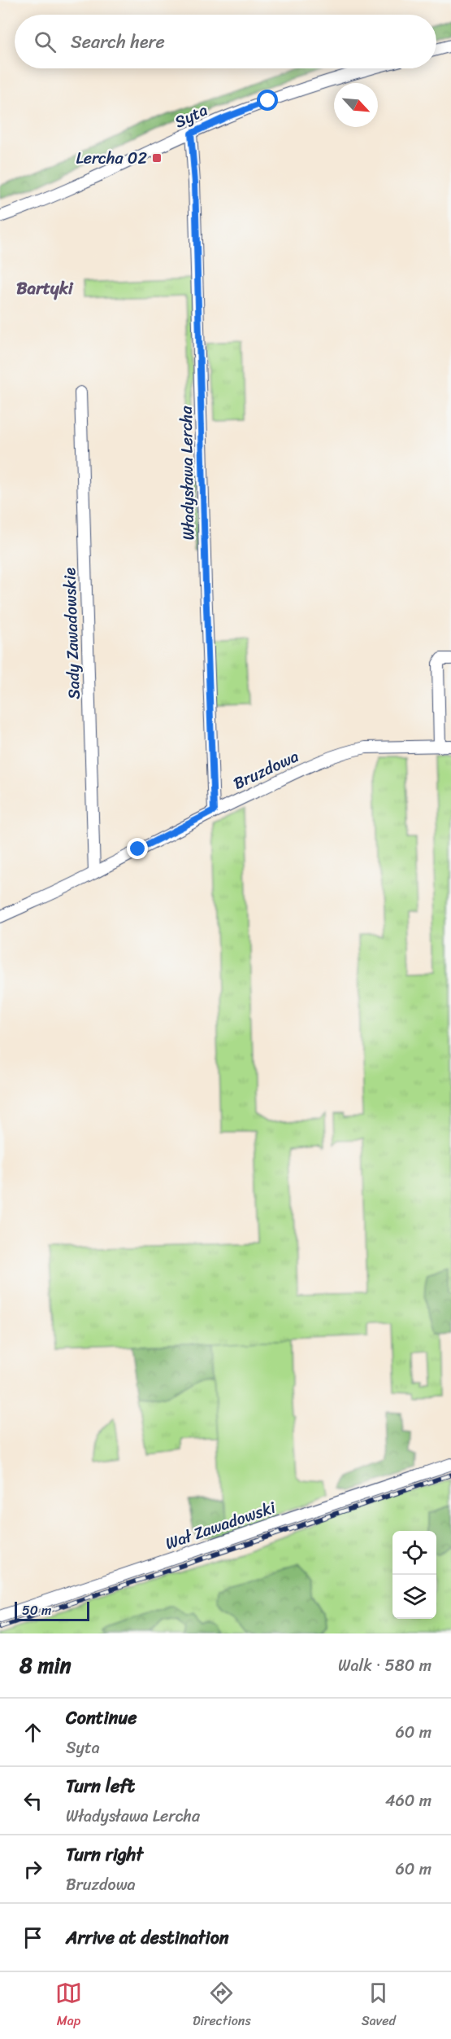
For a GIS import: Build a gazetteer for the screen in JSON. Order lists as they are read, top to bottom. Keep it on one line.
{"streets":{"street":["Syta","Władysława Lercha","Sady Zawadowskie","Bruzdowa","Wał Zawadowski"]},"crossings":[["Syta","Władysława Lercha"],["Władysława Lercha","Bruzdowa"],["Sady Zawadowskie","Bruzdowa"]],"districts":["Bartyki"],"places":{"transit":["Lercha 02"]},"scale_bar":"50 m","north":"bottom right","page":{"search":"Search here","scale":"50 m","heading":["8 min","Walk · 580 m"],"list":[["Continue","Syta","60 m"],["Turn left","Władysława Lercha","460 m"],["Turn right","Bruzdowa","60 m"],"Arrive at destination"],"nav":["Map","Directions","Saved"]}}
